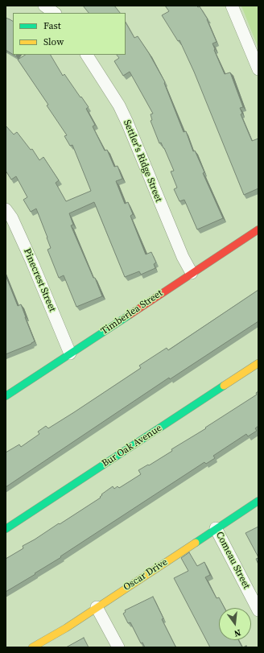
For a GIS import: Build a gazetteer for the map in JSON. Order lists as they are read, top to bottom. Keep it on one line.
{"streets":{"street":["Settler's Ridge Street","Pinecrest Street","Timberlea Street","Bur Oak Avenue","Comeau Street","Oscar Drive"]},"crossings":[["Settler's Ridge Street","Timberlea Street"],["Pinecrest Street","Timberlea Street"],["Comeau Street","Oscar Drive"]],"legend":["Fast","Slow"],"north":"bottom"}
